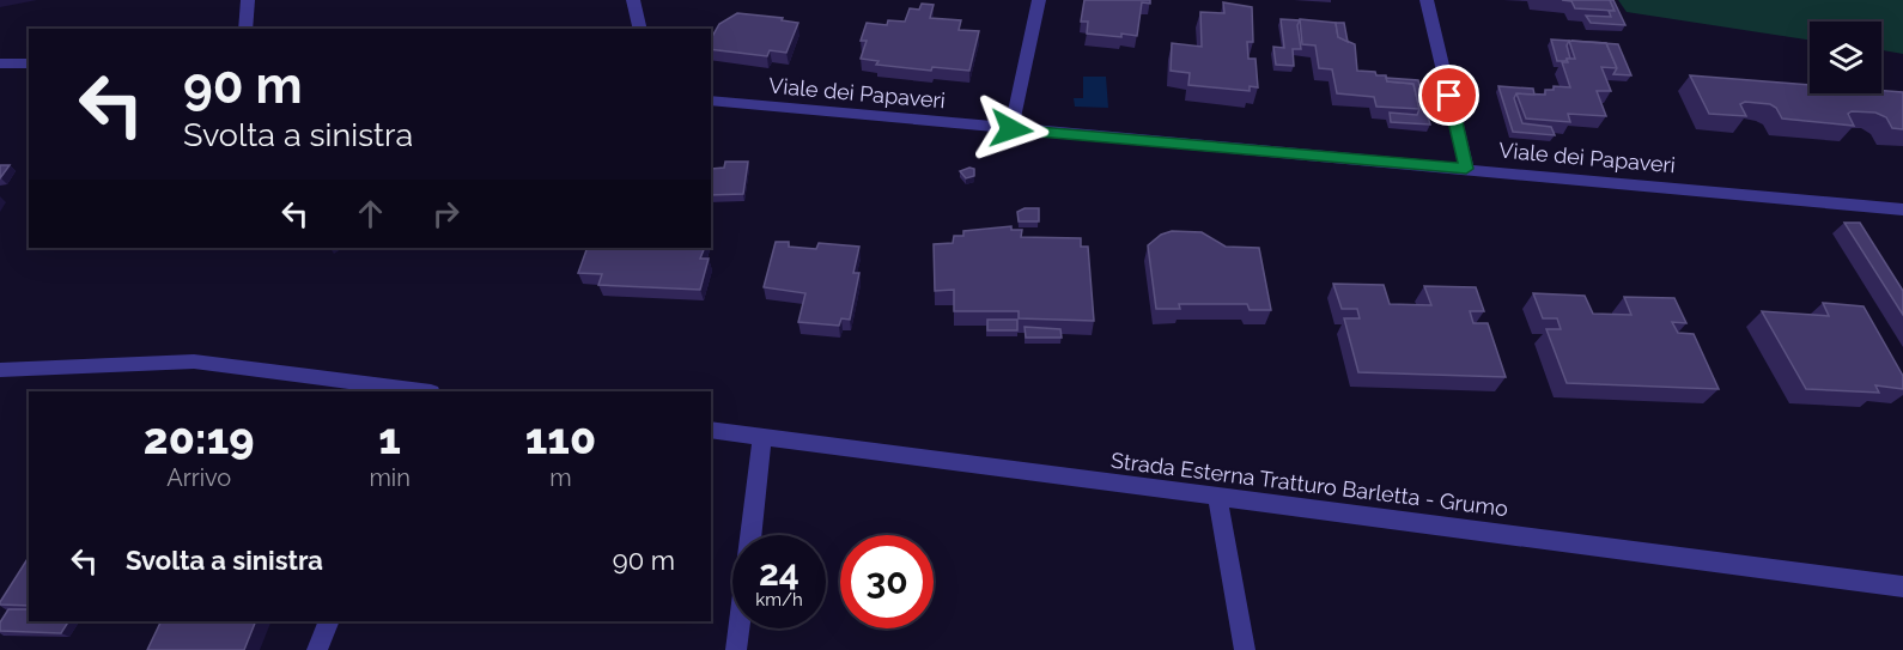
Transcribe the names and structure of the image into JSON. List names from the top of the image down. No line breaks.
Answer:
{"streets":{"street":["Viale dei Papaveri","Strada Esterna Tratturo Barletta - Grumo"]},"page":{"turn":["90 m","Svolta a sinistra"],"eta":["20:19","Arrivo","1","min","110","m"],"list":[{"name":"Svolta a sinistra","value":"90 m"}],"speed":"24 km/h","limit":"30"}}
